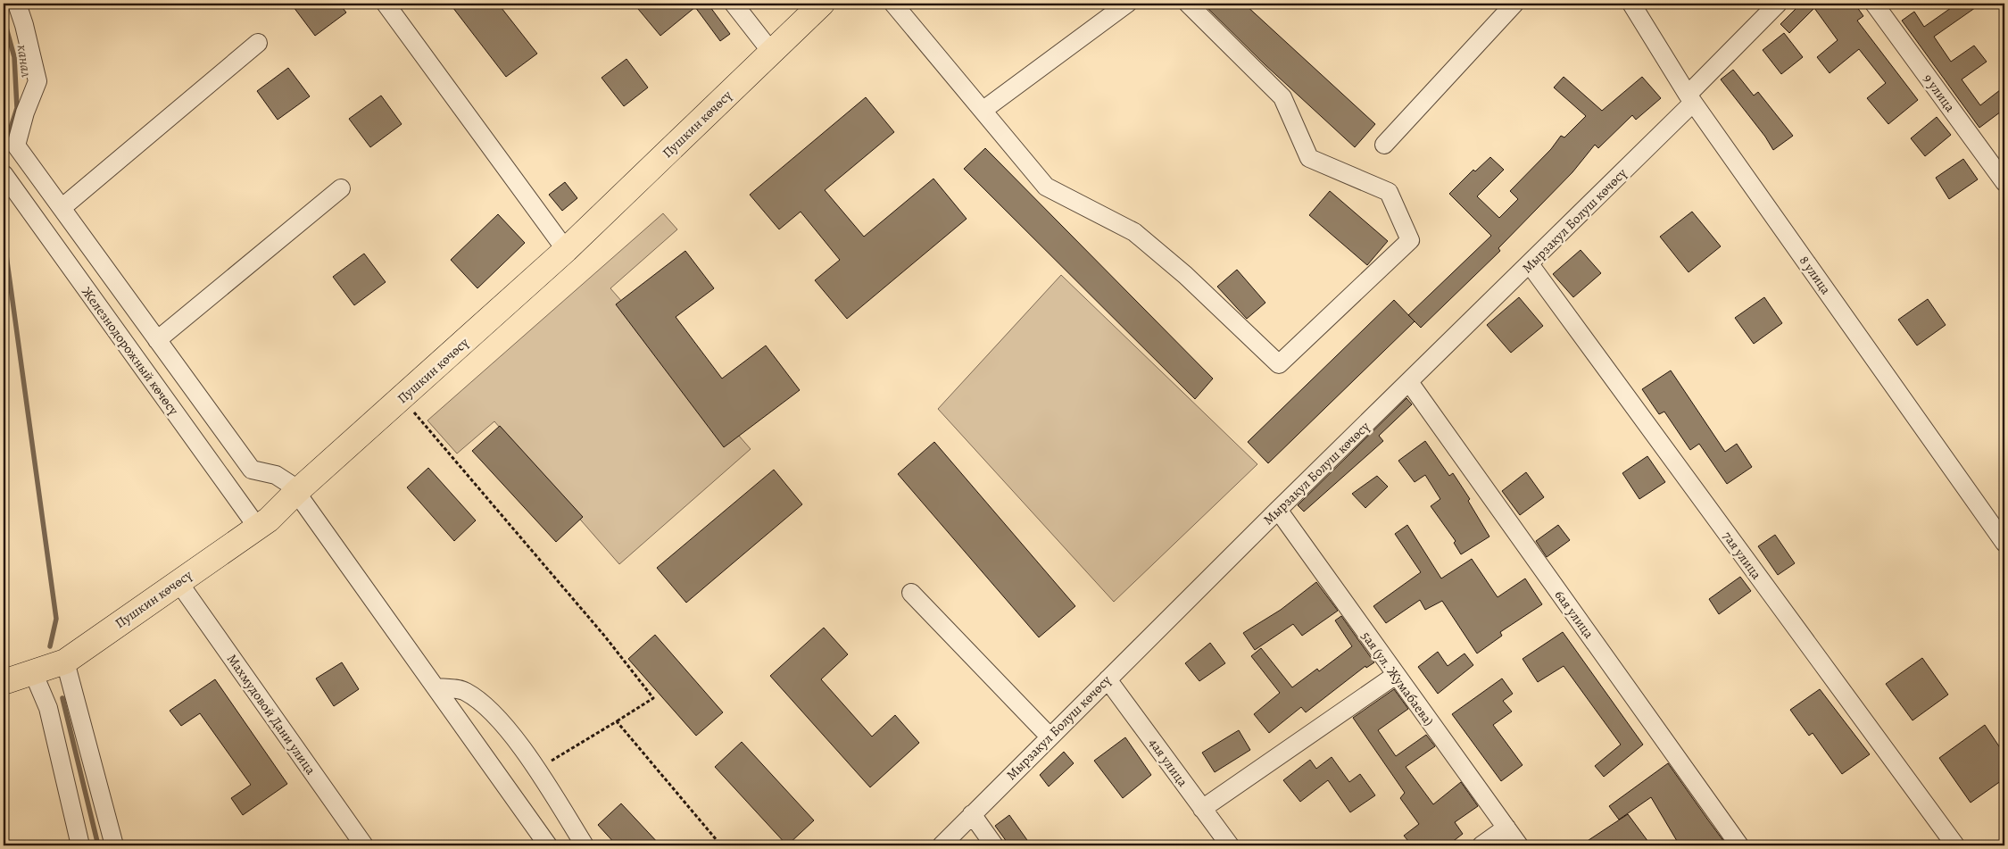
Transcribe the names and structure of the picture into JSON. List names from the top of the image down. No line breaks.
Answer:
{"streets":{"highway":["Пушкин көчөсү"],"street":["9 улица","Мырзакул Болуш көчөсү","8 улица","Железнодорожный көчөсү","7ая улица","6ая улица","5ая (ул. Жумабаева)","Махмудовой Дани улица","4ая улица"]},"crossings":[["Пушкин көчөсү","Железнодорожный көчөсү"],["Пушкин көчөсү","Махмудовой Дани улица"],["Мырзакул Болуш көчөсү","8 улица"],["Мырзакул Болуш көчөсү","7ая улица"],["Мырзакул Болуш көчөсү","6ая улица"],["Мырзакул Болуш көчөсү","5ая (ул. Жумабаева)"],["Мырзакул Болуш көчөсү","4ая улица"]],"water":["канал"]}
